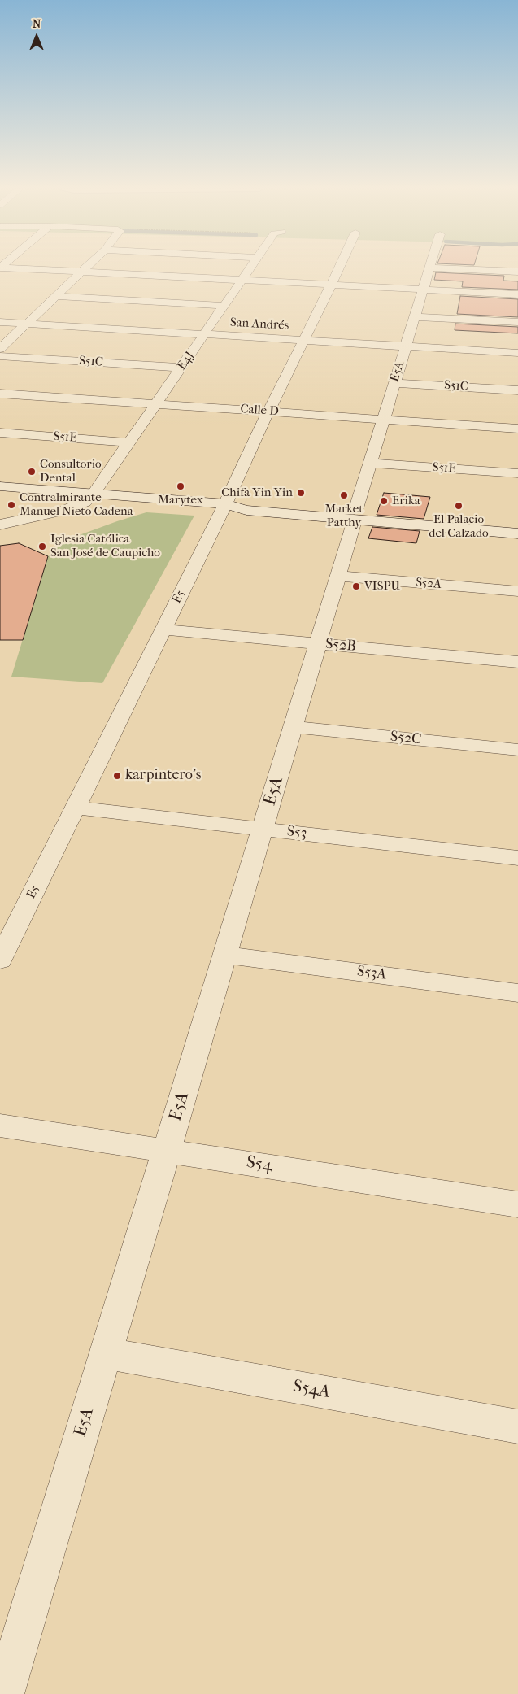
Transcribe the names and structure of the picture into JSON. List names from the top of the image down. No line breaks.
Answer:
{"streets":{"street":["San Andrés","E4J","S51C","E5A","Calle D","S51E","S52A","E5","S52B","S52C","S53","S53A","S54","S54A"]},"crossings":[["San Andrés","E4J"],["San Andrés","E5A"],["San Andrés","E5"],["E4J","S51C"],["E4J","Calle D"],["E4J","S51E"],["S51C","E5A"],["E5A","Calle D"],["E5A","S51E"],["E5A","S52A"],["E5A","S52B"],["E5A","S52C"],["E5A","S53"],["E5A","S53A"],["E5A","S54"],["E5A","S54A"],["Calle D","E5"],["E5","S52B"],["E5","S53"]],"places":["Consultorio Dental","Marytex","Chifa Yin Yin","Market Patthy","Erika","Contralmirante Manuel Nieto Cadena","El Palacio del Calzado","Iglesia Católica San José de Caupicho","VISPU","karpintero's"],"north":"top"}
